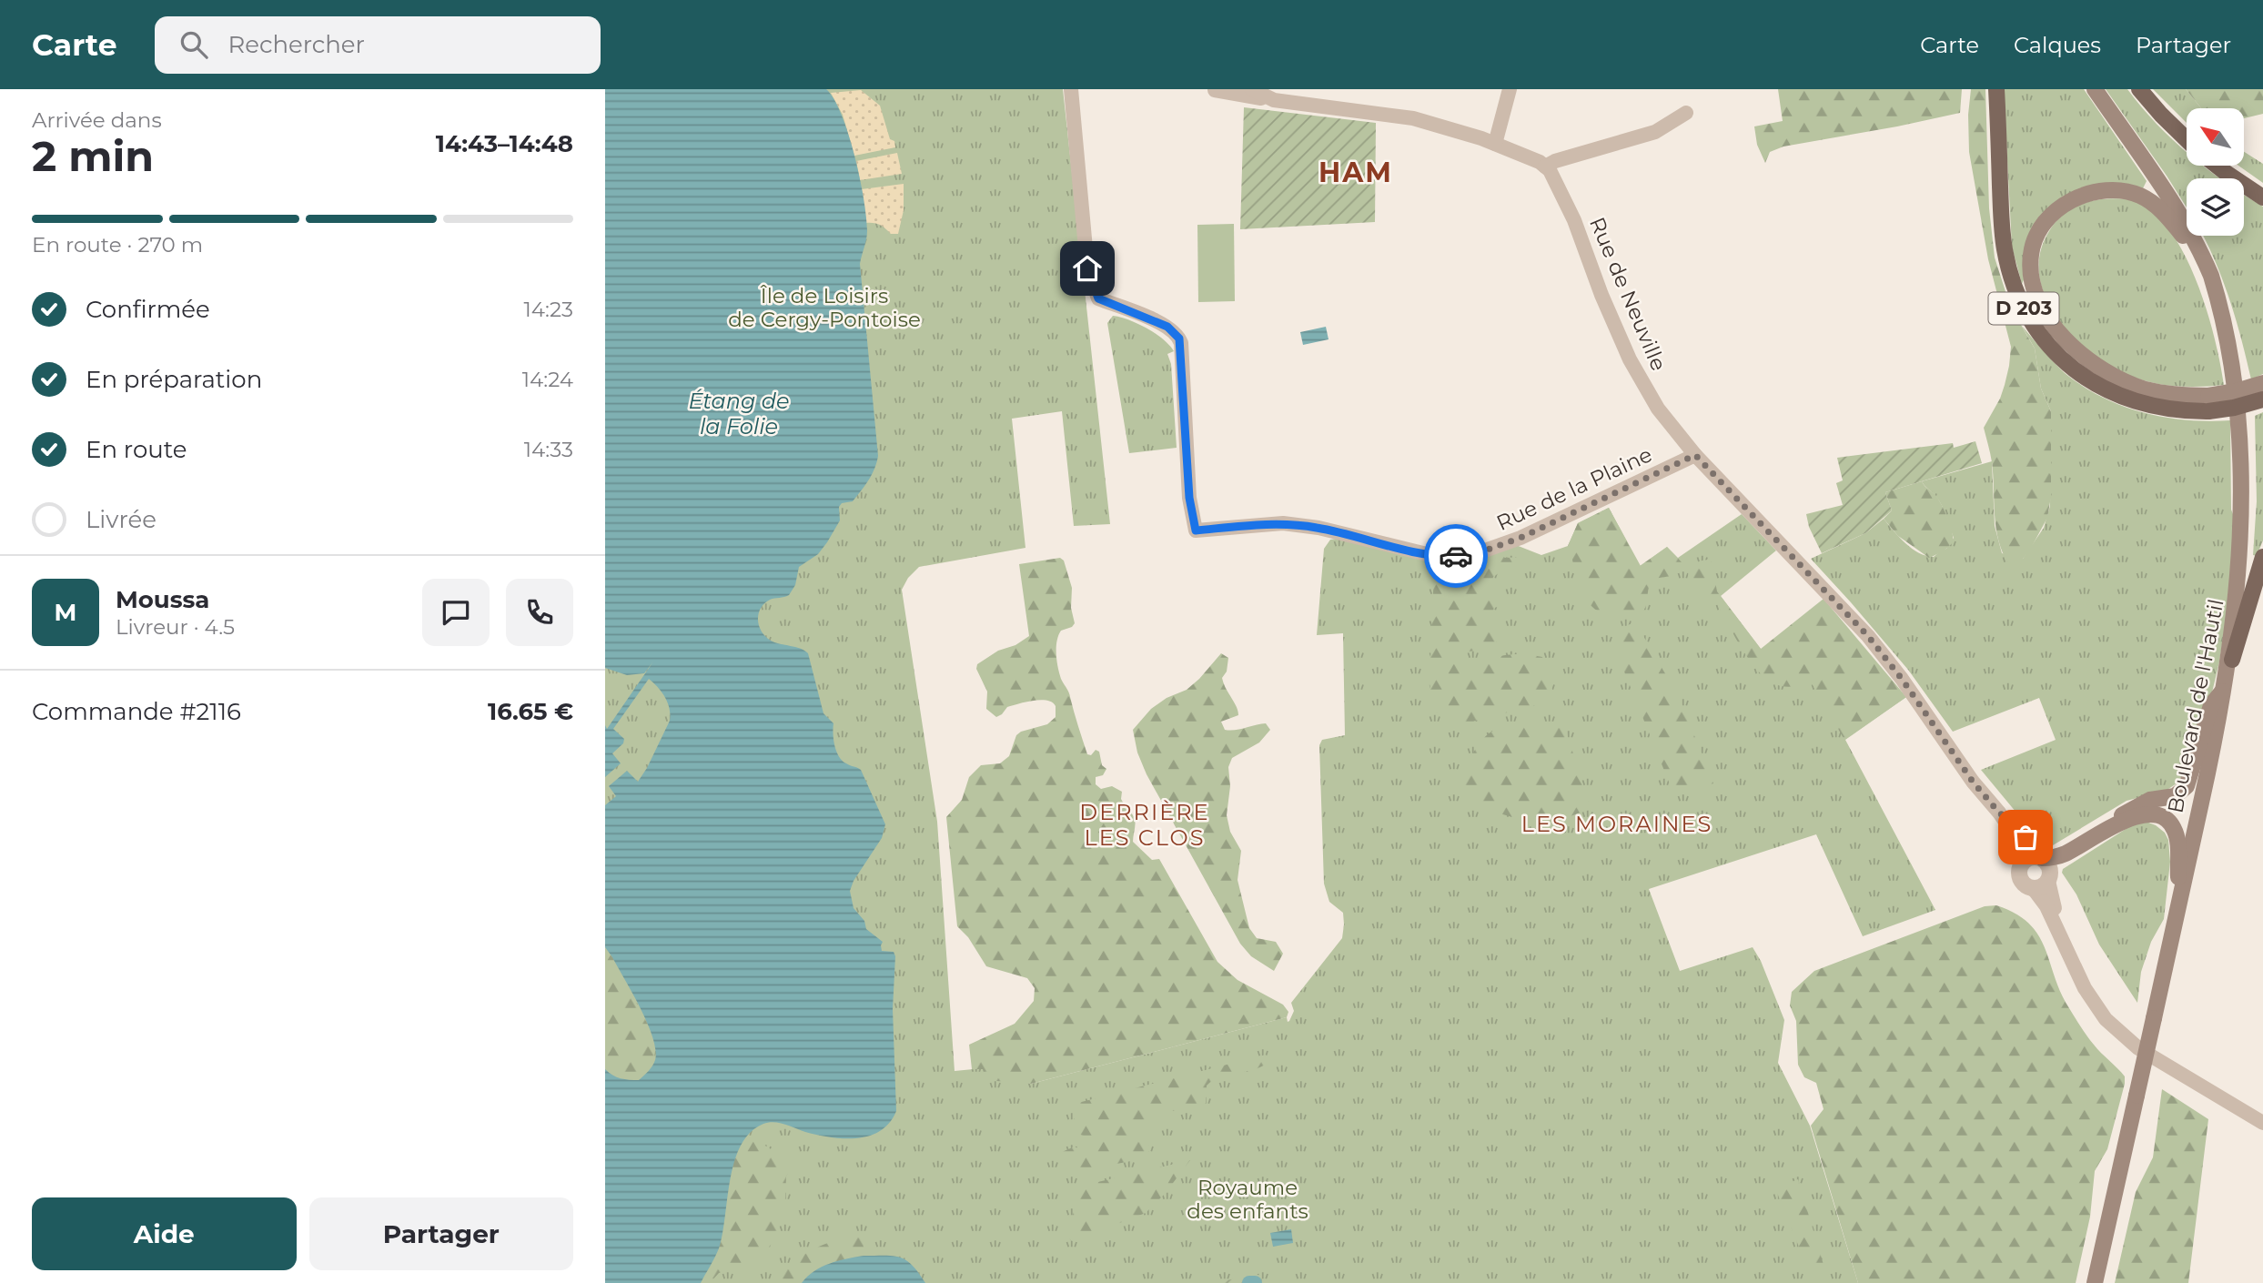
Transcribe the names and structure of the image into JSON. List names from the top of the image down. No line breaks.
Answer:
{"streets":{"main road":["D 203","Boulevard de l'Hautil"],"street":["Rue de Neuville","Rue de la Plaine"]},"crossings":[["Rue de Neuville","Rue de la Plaine"],["D 203","Boulevard de l'Hautil"]],"districts":["HAM","DERRIÈRE LES CLOS","LES MORAINES"],"water":["Étang de la Folie"],"parks":["Île de Loisirs de Cergy-Pontoise","Royaume des enfants"],"north":"top left","page":{"header":"Carte","search":"Rechercher","nav":["Carte","Calques","Partager"],"heading":["2 min","Arrivée dans","14:43–14:48"],"panel":["Moussa","Livreur · 4.5","Commande #2116","16.65 €"],"bar":"En route · 270 m","list":[["Confirmée","14:23"],["En préparation","14:24"],["En route","14:33"],"Livrée"],"round":"M","buttons":["Aide","Partager"]}}
